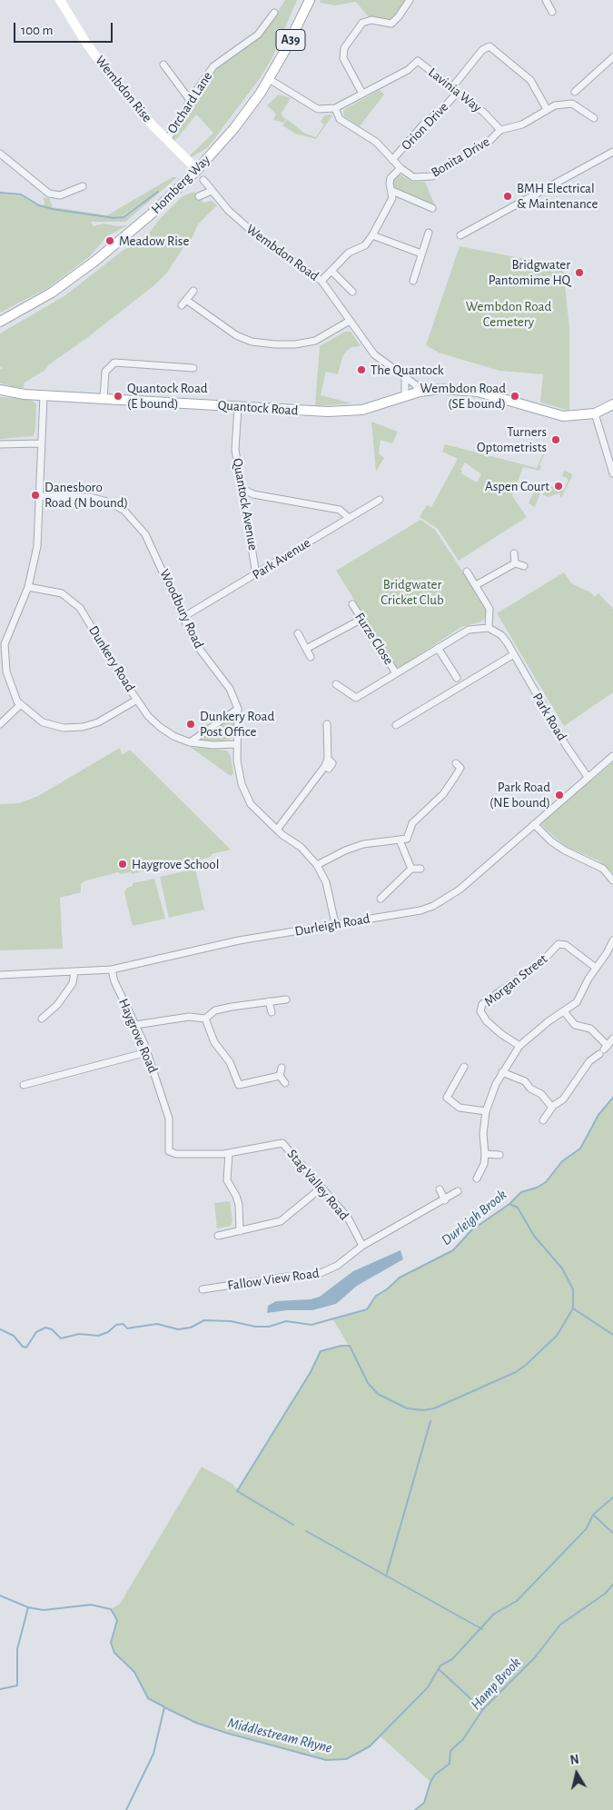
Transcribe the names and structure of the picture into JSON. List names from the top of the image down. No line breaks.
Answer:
{"streets":{"main road":["A39","Wembdon Rise","Homberg Way","Quantock Road"],"street":["Lavinia Way","Orchard Lane","Orion Drive","Bonita Drive","Wembdon Road","Quantock Avenue","Park Avenue","Woodbury Road","Furze Close","Dunkery Road","Park Road","Durleigh Road","Morgan Street","Haygrove Road","Stag Valley Road","Fallow View Road"]},"crossings":[["Wembdon Rise","Orchard Lane"],["Wembdon Rise","Homberg Way"],["Lavinia Way","Orion Drive"],["Lavinia Way","Bonita Drive"],["Orion Drive","Bonita Drive"],["Quantock Road","Quantock Avenue"],["Quantock Avenue","Park Avenue"],["Park Avenue","Woodbury Road"],["Woodbury Road","Dunkery Road"],["Woodbury Road","Durleigh Road"],["Furze Close","Park Road"],["Park Road","Durleigh Road"],["Durleigh Road","Haygrove Road"],["Haygrove Road","Stag Valley Road"],["Stag Valley Road","Fallow View Road"]],"water":["Durleigh Brook","Hamp Brook","Middlestream Rhyne"],"parks":["Wembdon Road Cemetery","Bridgwater Cricket Club"],"places":["BMH Electrical & Maintenance","Meadow Rise","Bridgwater Pantomime HQ","The Quantock","Quantock Road (E bound)","Wembdon Road (SE bound)","Turners Optometrists","Aspen Court","Danesboro Road (N bound)","Dunkery Road Post Office","Park Road (NE bound)","Haygrove School"],"scale_bar":"100 m","north":"top"}
